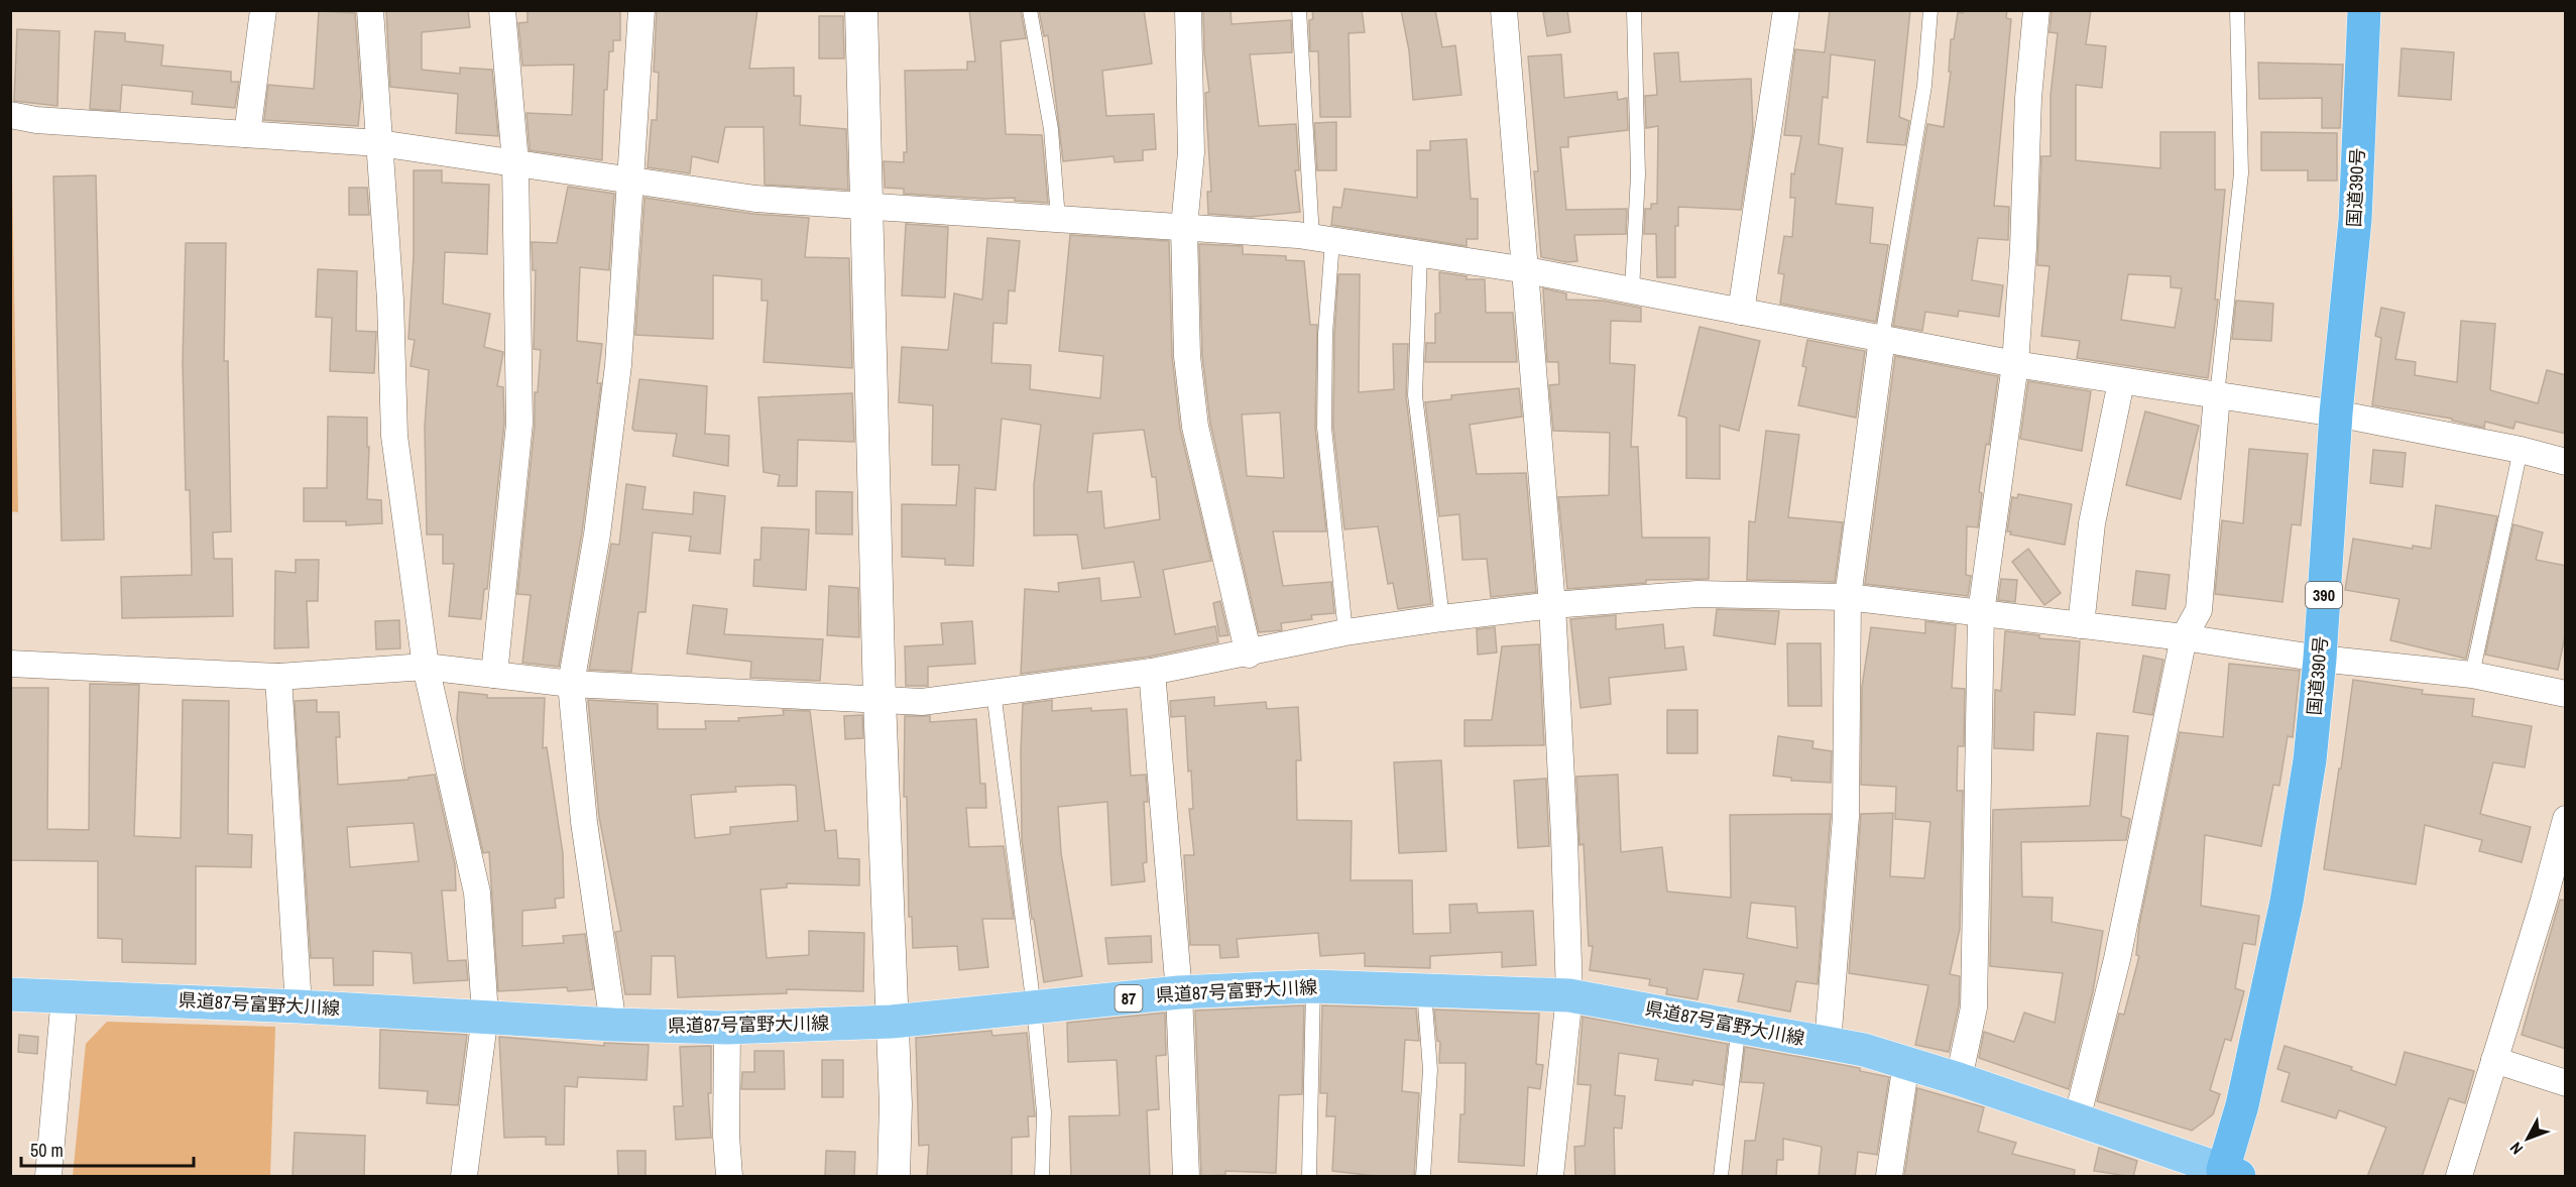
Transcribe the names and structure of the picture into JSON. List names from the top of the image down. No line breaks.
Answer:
{"streets":{"highway":["国道390号","390"],"main road":["県道87号富野大川線","87"]},"crossings":[["国道390号","県道87号富野大川線"]],"scale_bar":"50 m","north":"bottom left"}
